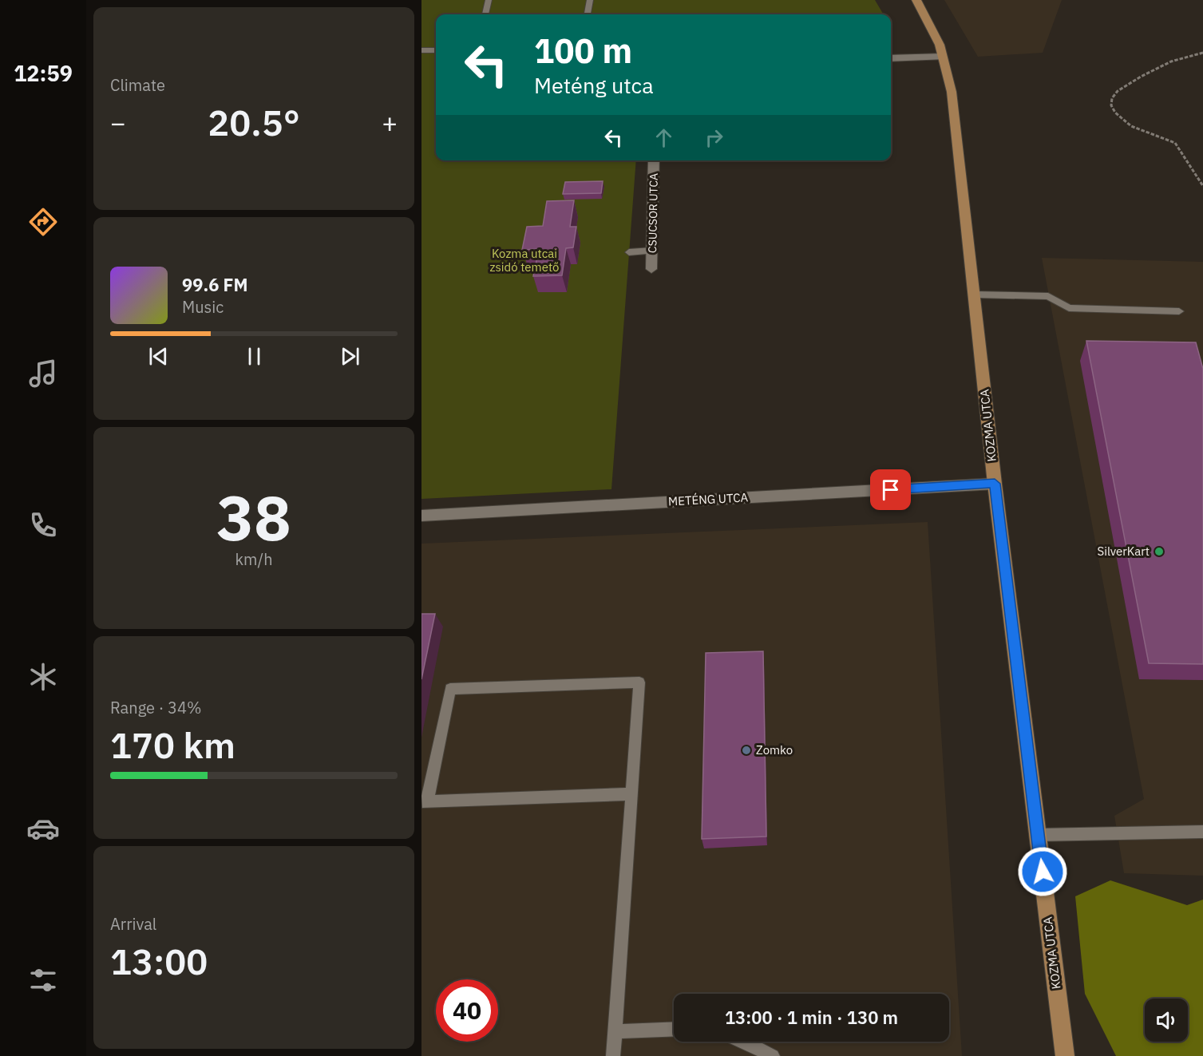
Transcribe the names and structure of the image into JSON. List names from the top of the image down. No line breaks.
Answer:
{"streets":{"street":["CSUCSOR UTCA","KOZMA UTCA","METÉNG UTCA"]},"crossings":[["KOZMA UTCA","METÉNG UTCA"]],"parks":["Kozma utcai zsidó temető"],"places":["SilverKart","Zomko"],"page":{"tabs":"12:59","tile":["Climate",["38","km/h"],["Range · 34%","170 km"],["Arrival","13:00"]],"turn":["100 m","Meténg utca"],"heat":["−","20.5°","+"],"song":["99.6 FM","Music"],"limit":"40","trip":"13:00 · 1 min · 130 m"}}
